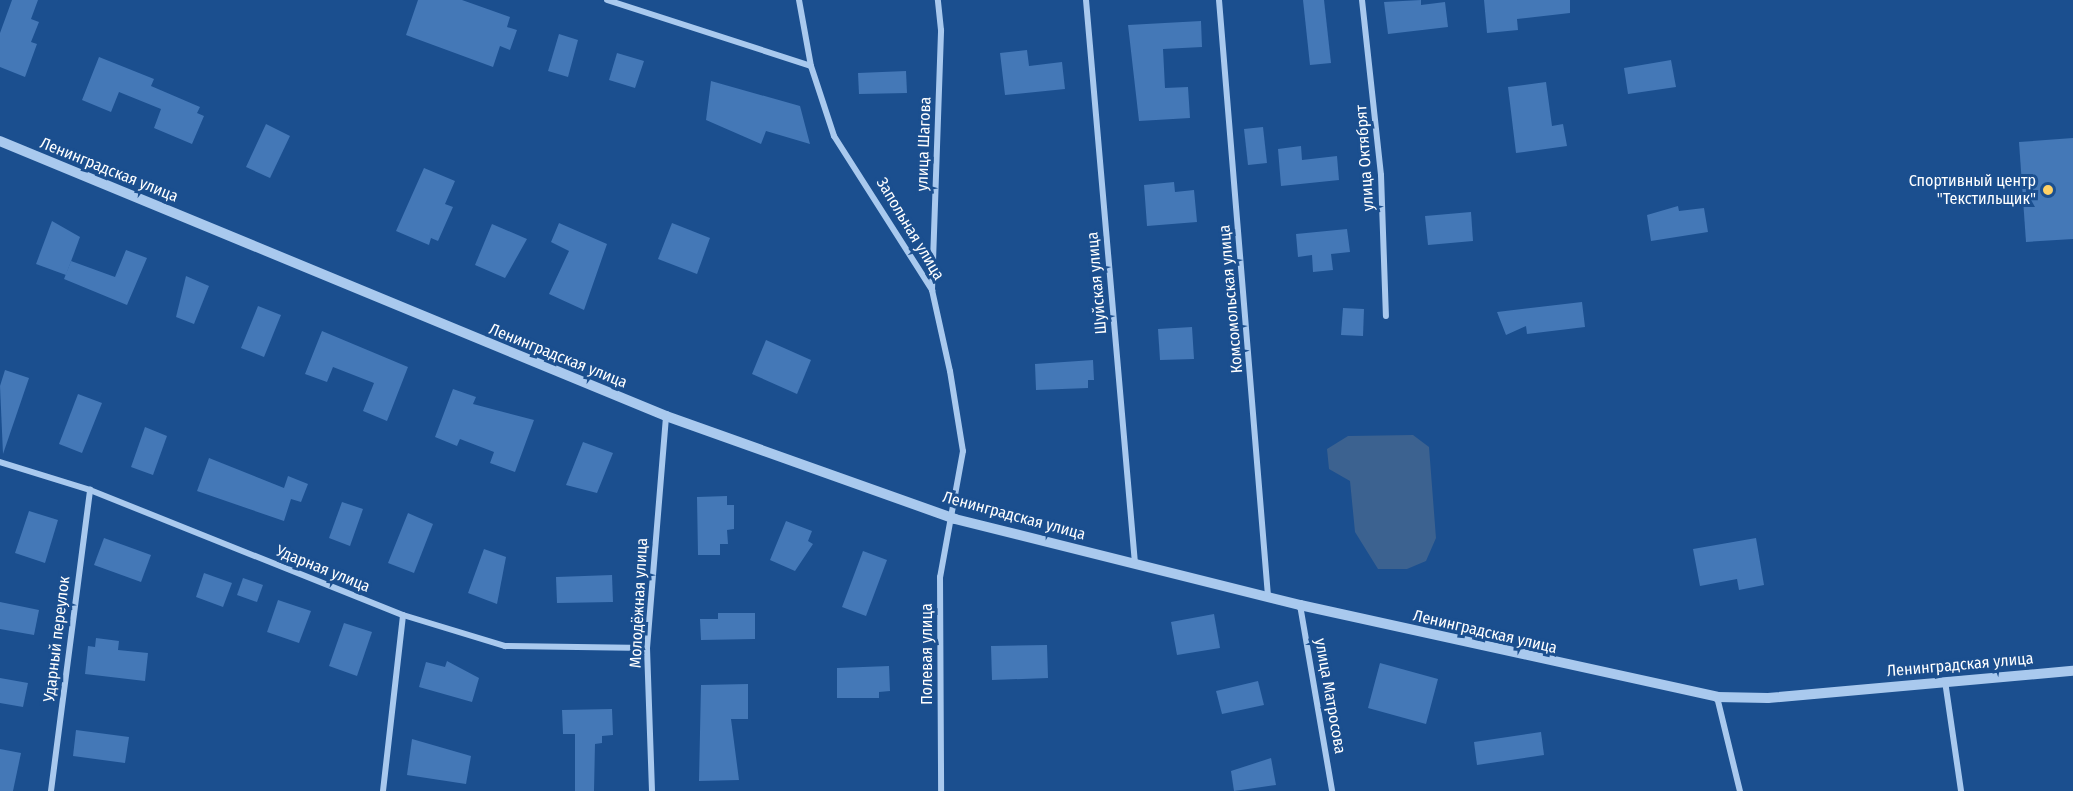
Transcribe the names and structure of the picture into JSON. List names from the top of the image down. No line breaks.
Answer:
{"streets":{"street":["улица Шагова","улица Октябрят","Ленинградская улица","Запольная улица","Шуйская улица","Комсомольская улица","Ударная улица","Молодёжная улица","Ударный переулок","Полевая улица","улица Матросова"]},"crossings":[["улица Шагова","Запольная улица"],["Ленинградская улица","Запольная улица"],["Ленинградская улица","Шуйская улица"],["Ленинградская улица","Комсомольская улица"],["Ленинградская улица","Молодёжная улица"],["Ленинградская улица","Полевая улица"],["Ленинградская улица","улица Матросова"],["Запольная улица","Полевая улица"],["Ударная улица","Молодёжная улица"],["Ударная улица","Ударный переулок"]],"places":["Спортивный центр \"Текстильщик\""]}
